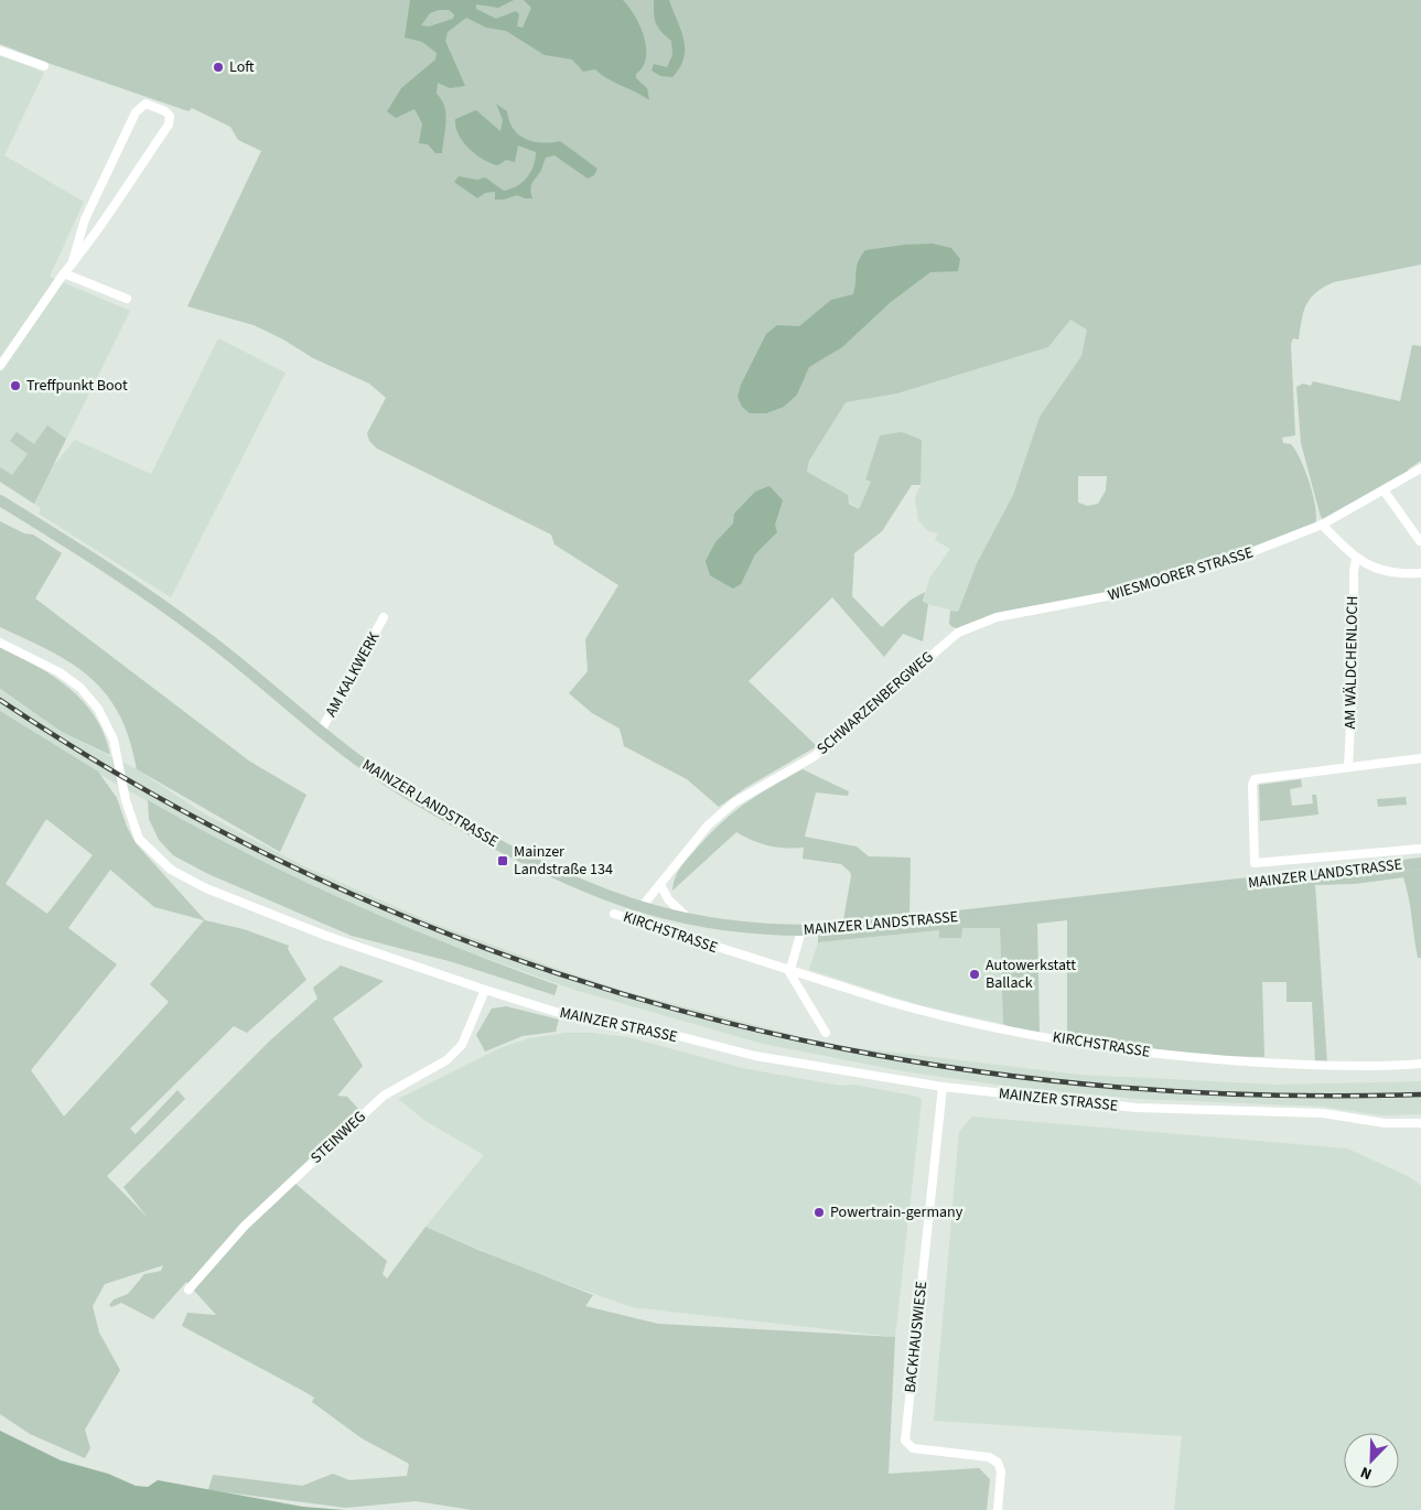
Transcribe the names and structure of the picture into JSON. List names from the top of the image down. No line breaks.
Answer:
{"streets":{"main road":["MAINZER LANDSTRASSE"],"street":["WIESMOORER STRASSE","AM WÄLDCHENLOCH","AM KALKWERK","SCHWARZENBERGWEG","KIRCHSTRASSE","MAINZER STRASSE","STEINWEG","BACKHAUSWIESE"]},"crossings":[["WIESMOORER STRASSE","SCHWARZENBERGWEG"],["AM KALKWERK","MAINZER LANDSTRASSE"],["SCHWARZENBERGWEG","MAINZER LANDSTRASSE"],["MAINZER STRASSE","STEINWEG"],["MAINZER STRASSE","BACKHAUSWIESE"]],"places":{"other":["Loft","Treffpunkt Boot","Autowerkstatt Ballack","Powertrain-germany"],"transit":["Mainzer Landstraße 134"]},"north":"bottom left"}
